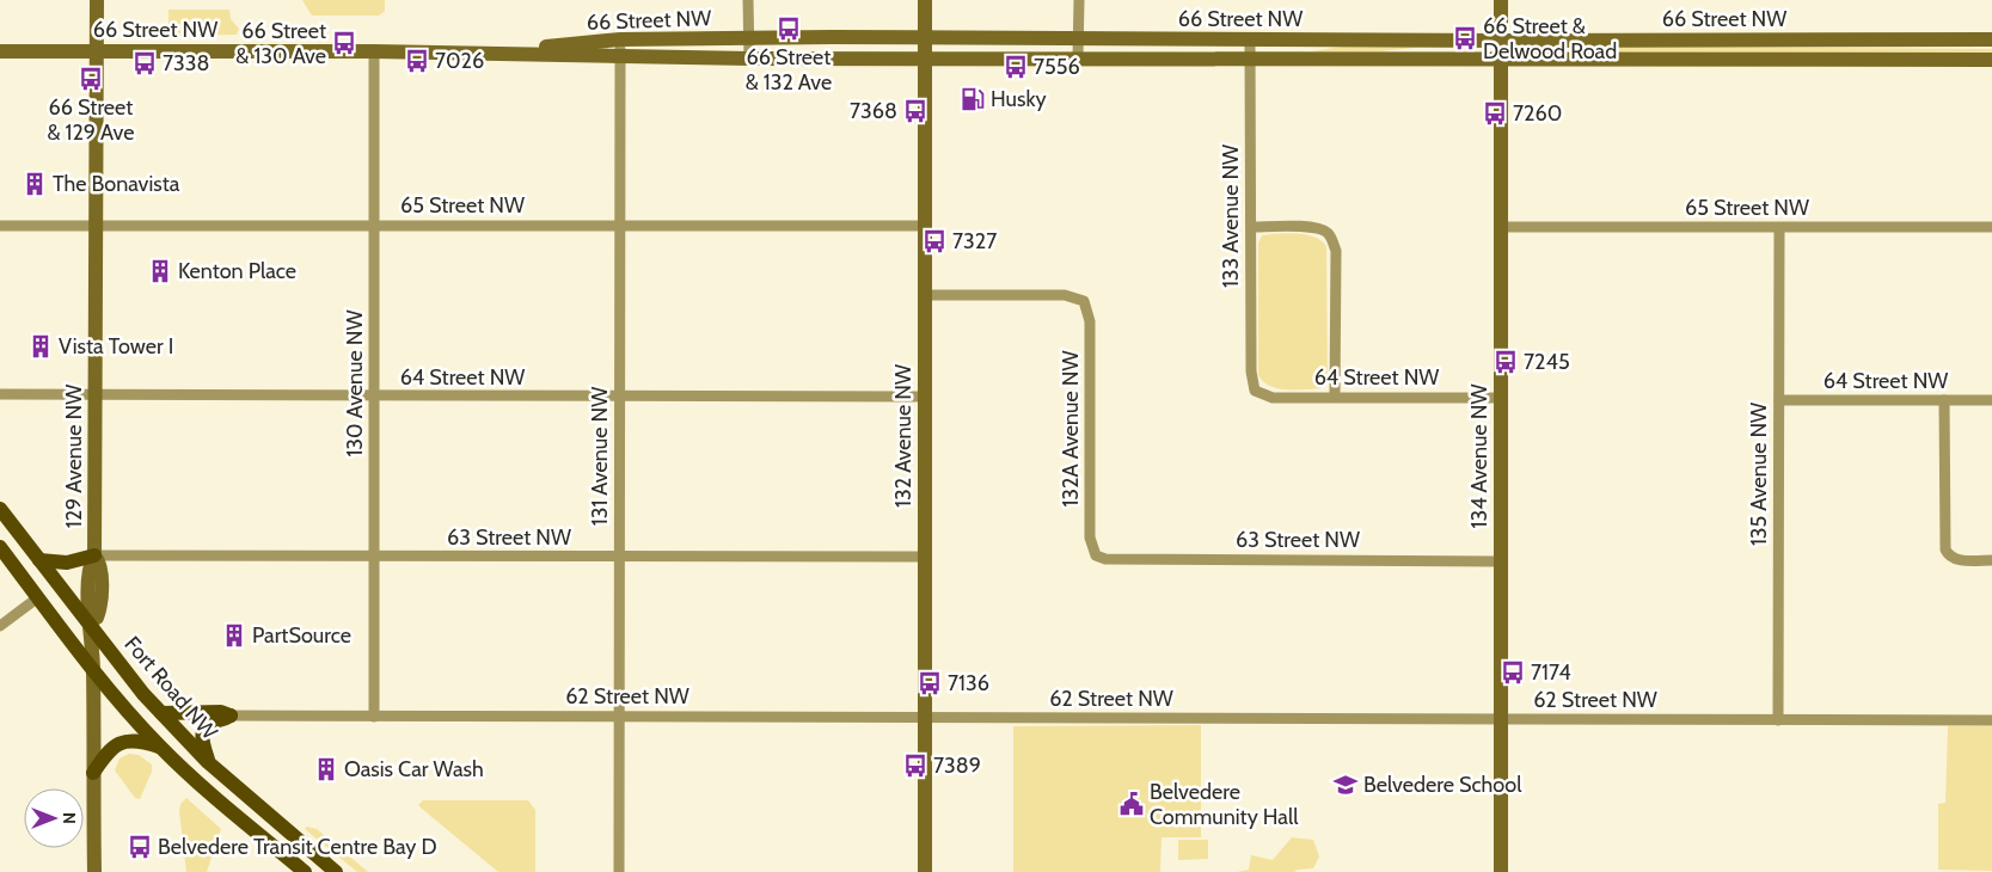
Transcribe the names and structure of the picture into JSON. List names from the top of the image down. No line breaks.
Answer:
{"streets":{"main road":["66 Street NW","132 Avenue NW","129 Avenue NW","134 Avenue NW","Fort Road NW"],"street":["65 Street NW","133 Avenue NW","64 Street NW","130 Avenue NW","132A Avenue NW","131 Avenue NW","135 Avenue NW","63 Street NW","62 Street NW"]},"crossings":[["66 Street NW","133 Avenue NW"],["66 Street NW","130 Avenue NW"],["66 Street NW","132 Avenue NW"],["66 Street NW","129 Avenue NW"],["66 Street NW","131 Avenue NW"],["66 Street NW","134 Avenue NW"],["65 Street NW","130 Avenue NW"],["65 Street NW","132 Avenue NW"],["65 Street NW","129 Avenue NW"],["65 Street NW","131 Avenue NW"],["65 Street NW","134 Avenue NW"],["65 Street NW","135 Avenue NW"],["133 Avenue NW","64 Street NW"],["64 Street NW","130 Avenue NW"],["64 Street NW","132 Avenue NW"],["64 Street NW","129 Avenue NW"],["64 Street NW","131 Avenue NW"],["64 Street NW","134 Avenue NW"],["64 Street NW","135 Avenue NW"],["130 Avenue NW","63 Street NW"],["130 Avenue NW","62 Street NW"],["132A Avenue NW","132 Avenue NW"],["132A Avenue NW","63 Street NW"],["132 Avenue NW","63 Street NW"],["132 Avenue NW","62 Street NW"],["129 Avenue NW","63 Street NW"],["129 Avenue NW","Fort Road NW"],["131 Avenue NW","63 Street NW"],["131 Avenue NW","62 Street NW"],["134 Avenue NW","63 Street NW"],["134 Avenue NW","62 Street NW"],["135 Avenue NW","62 Street NW"]],"places":{"bus stop":["66 Street & 132 Ave","66 Street & Delwood Road","66 Street & 130 Ave","7026","7338","7556","66 Street & 129 Ave","7368","7260","7327","7245","7174","7136","7389","Belvedere Transit Centre Bay D"],"fuel station":["Husky"],"building":["The Bonavista","Kenton Place","Vista Tower I","PartSource","Oasis Car Wash"],"school or university":["Belvedere School"],"public building":["Belvedere Community Hall"]},"north":"right"}
